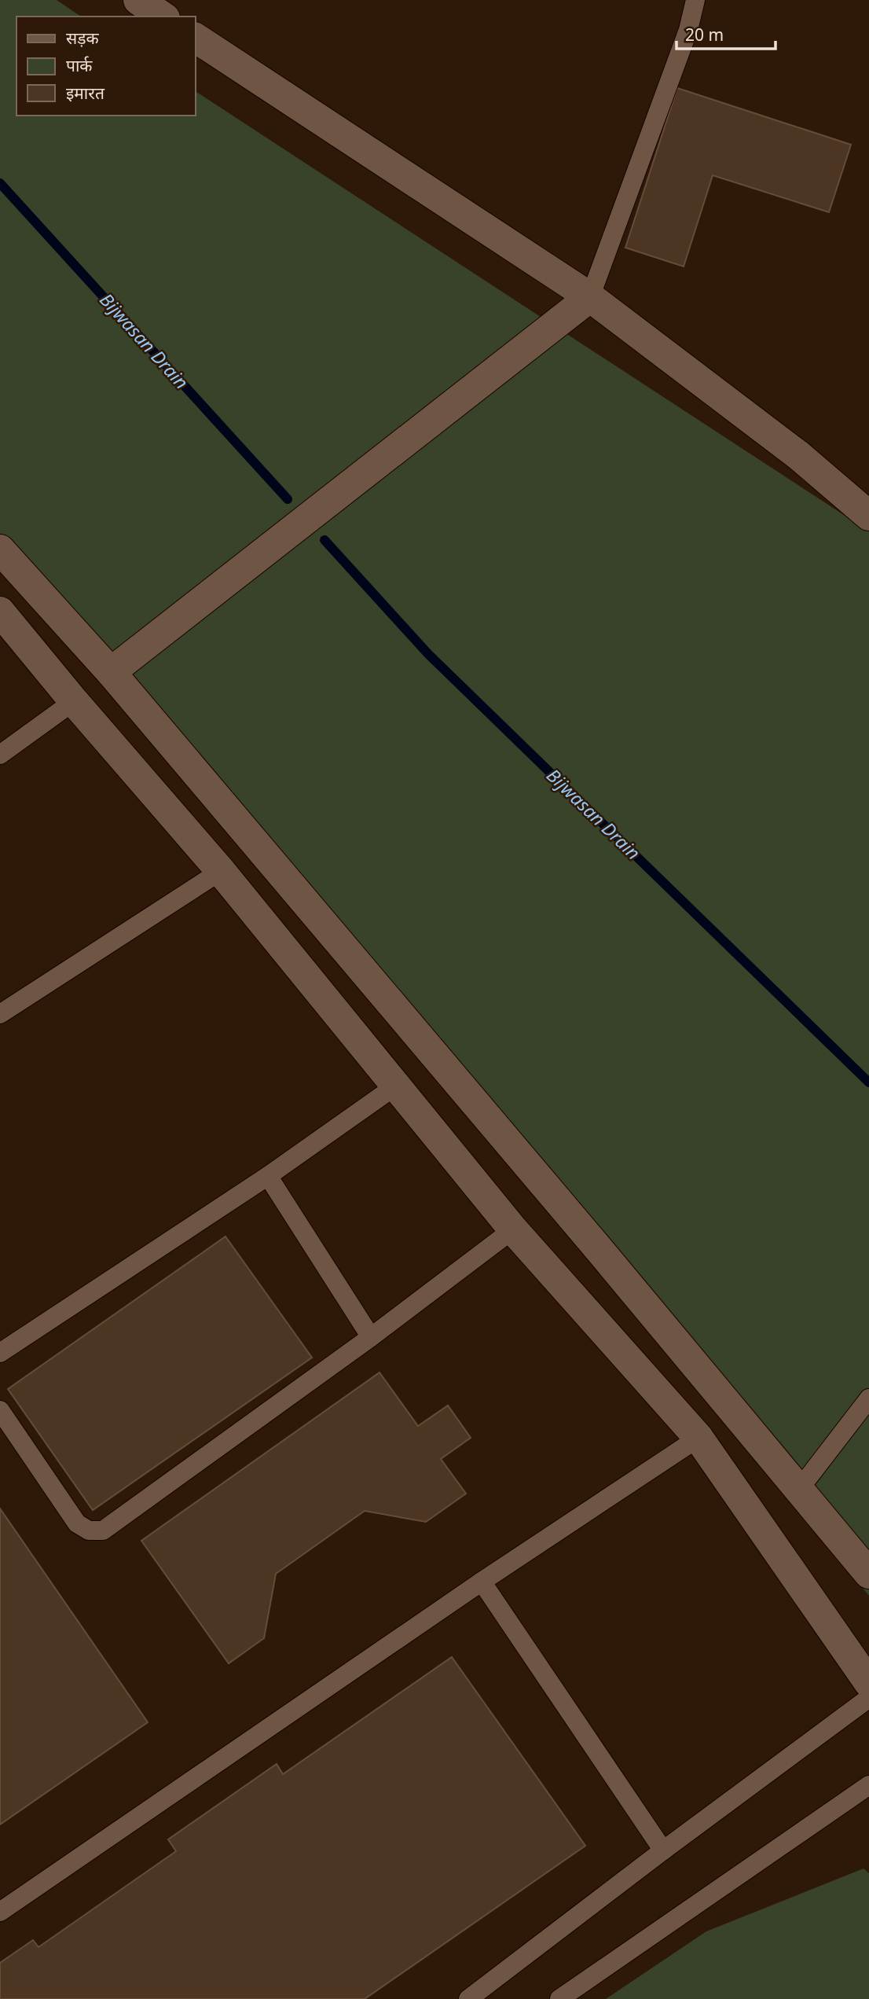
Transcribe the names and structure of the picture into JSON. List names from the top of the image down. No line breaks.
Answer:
{"water":["Bijwasan Drain"],"legend":["सड़क","पार्क","इमारत"],"scale_bar":"20 m"}
